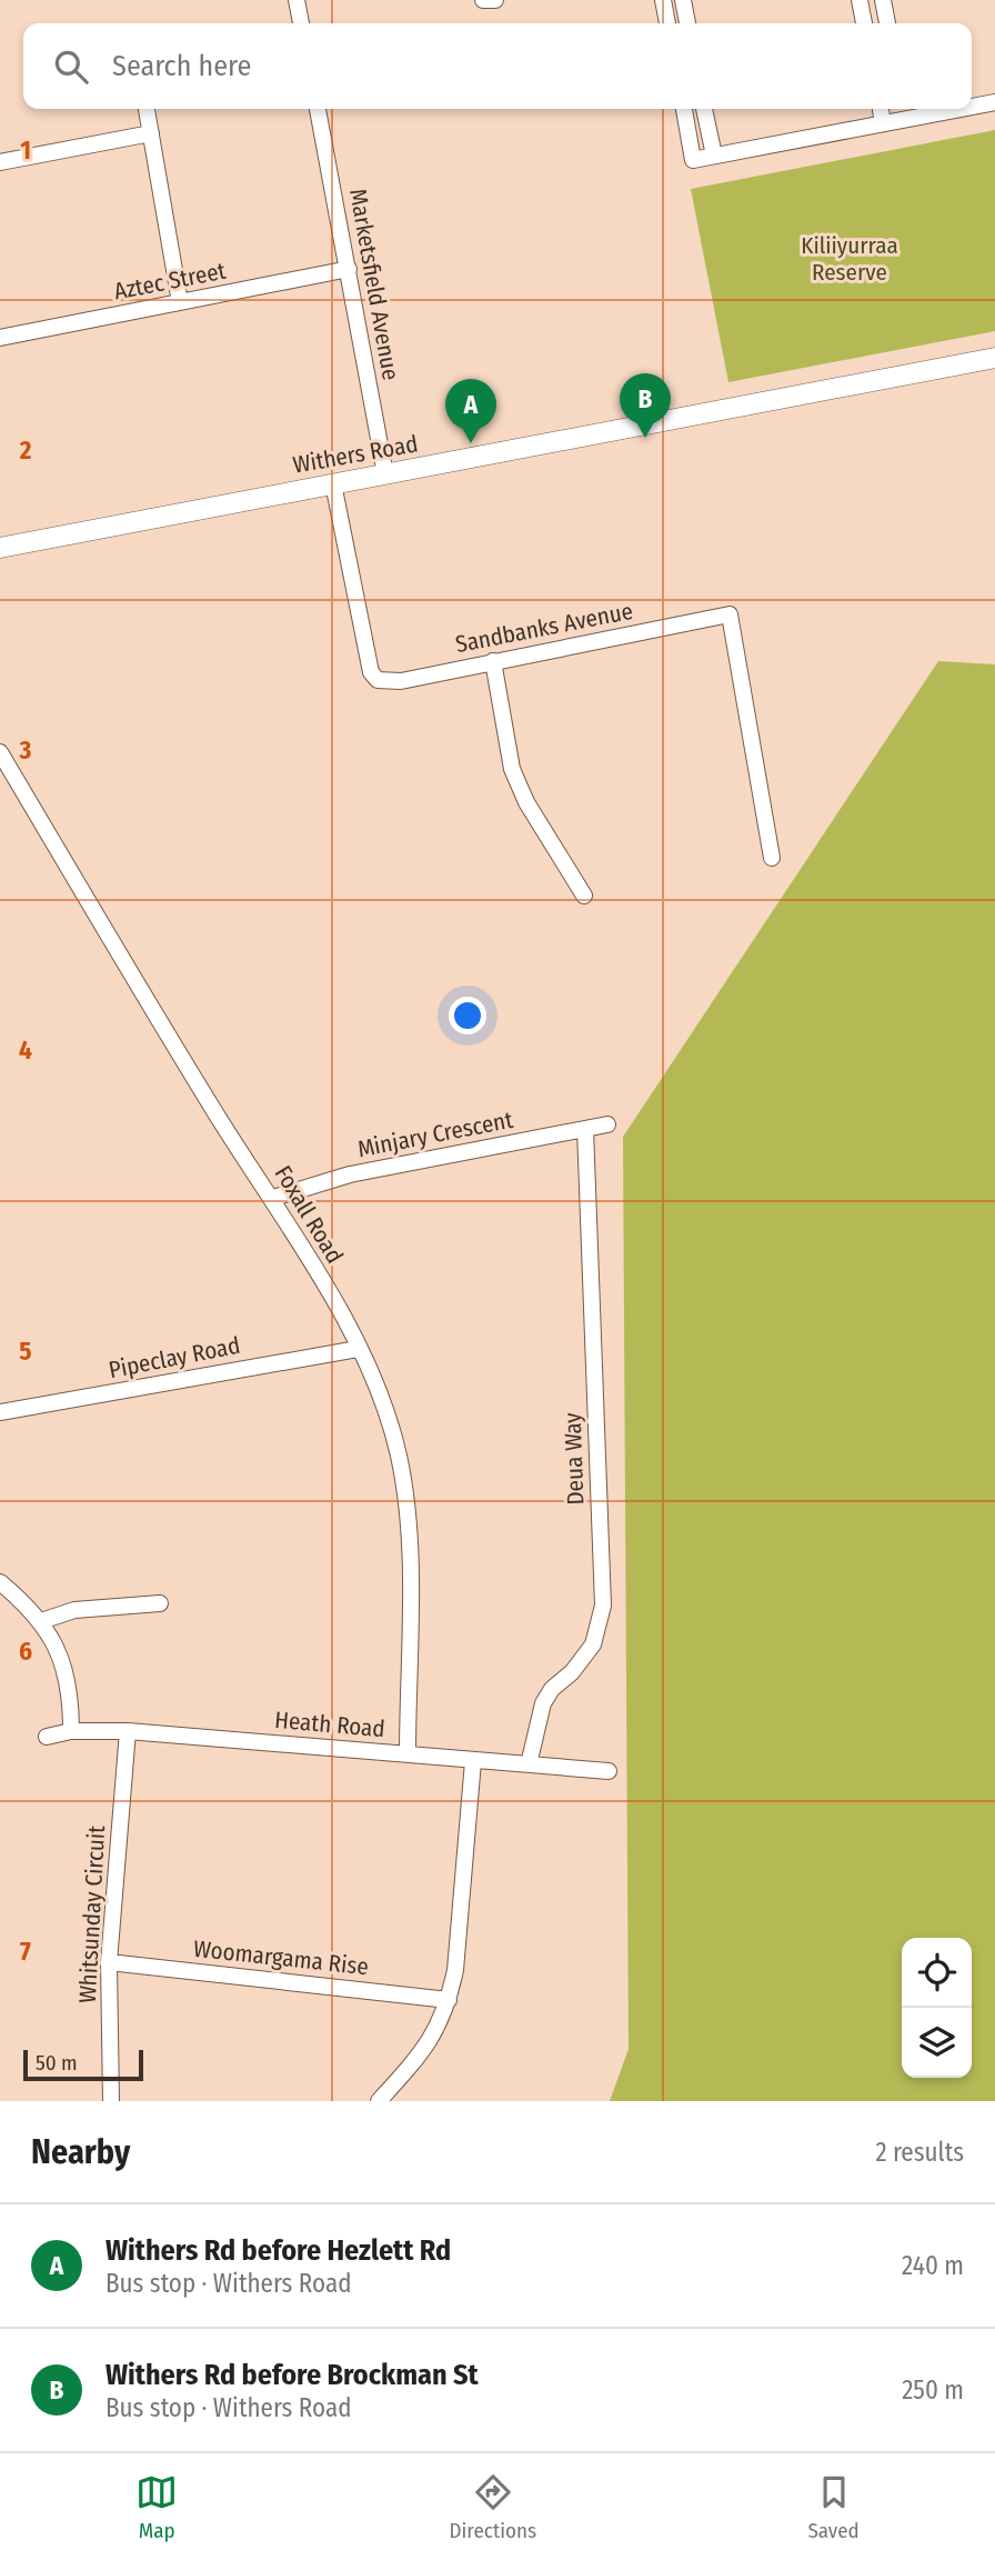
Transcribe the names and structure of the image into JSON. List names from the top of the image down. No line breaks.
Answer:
{"streets":{"street":["Aztec Street","Marketsfield Avenue","Withers Road","Sandbanks Avenue","Minjary Crescent","Foxall Road","Pipeclay Road","Deua Way","Heath Road","Whitsunday Circuit","Woomargama Rise"]},"crossings":[["Aztec Street","Marketsfield Avenue"],["Marketsfield Avenue","Withers Road"],["Withers Road","Sandbanks Avenue"],["Minjary Crescent","Foxall Road"],["Minjary Crescent","Deua Way"],["Foxall Road","Pipeclay Road"],["Foxall Road","Heath Road"],["Deua Way","Heath Road"],["Heath Road","Whitsunday Circuit"],["Whitsunday Circuit","Woomargama Rise"]],"parks":["Kiliiyurraa Reserve"],"scale_bar":"50 m","page":{"search":"Search here","pins":["B","A"],"scale":"50 m","heading":["Nearby","2 results"],"list":[{"mark":"A","name":"Withers Rd before Hezlett Rd","note":"Bus stop · Withers Road","value":"240 m"},{"mark":"B","name":"Withers Rd before Brockman St","note":"Bus stop · Withers Road","value":"250 m"}],"nav":["Map","Directions","Saved"]},"grid":{"rows":["1","2","3","4","5","6","7"]}}
